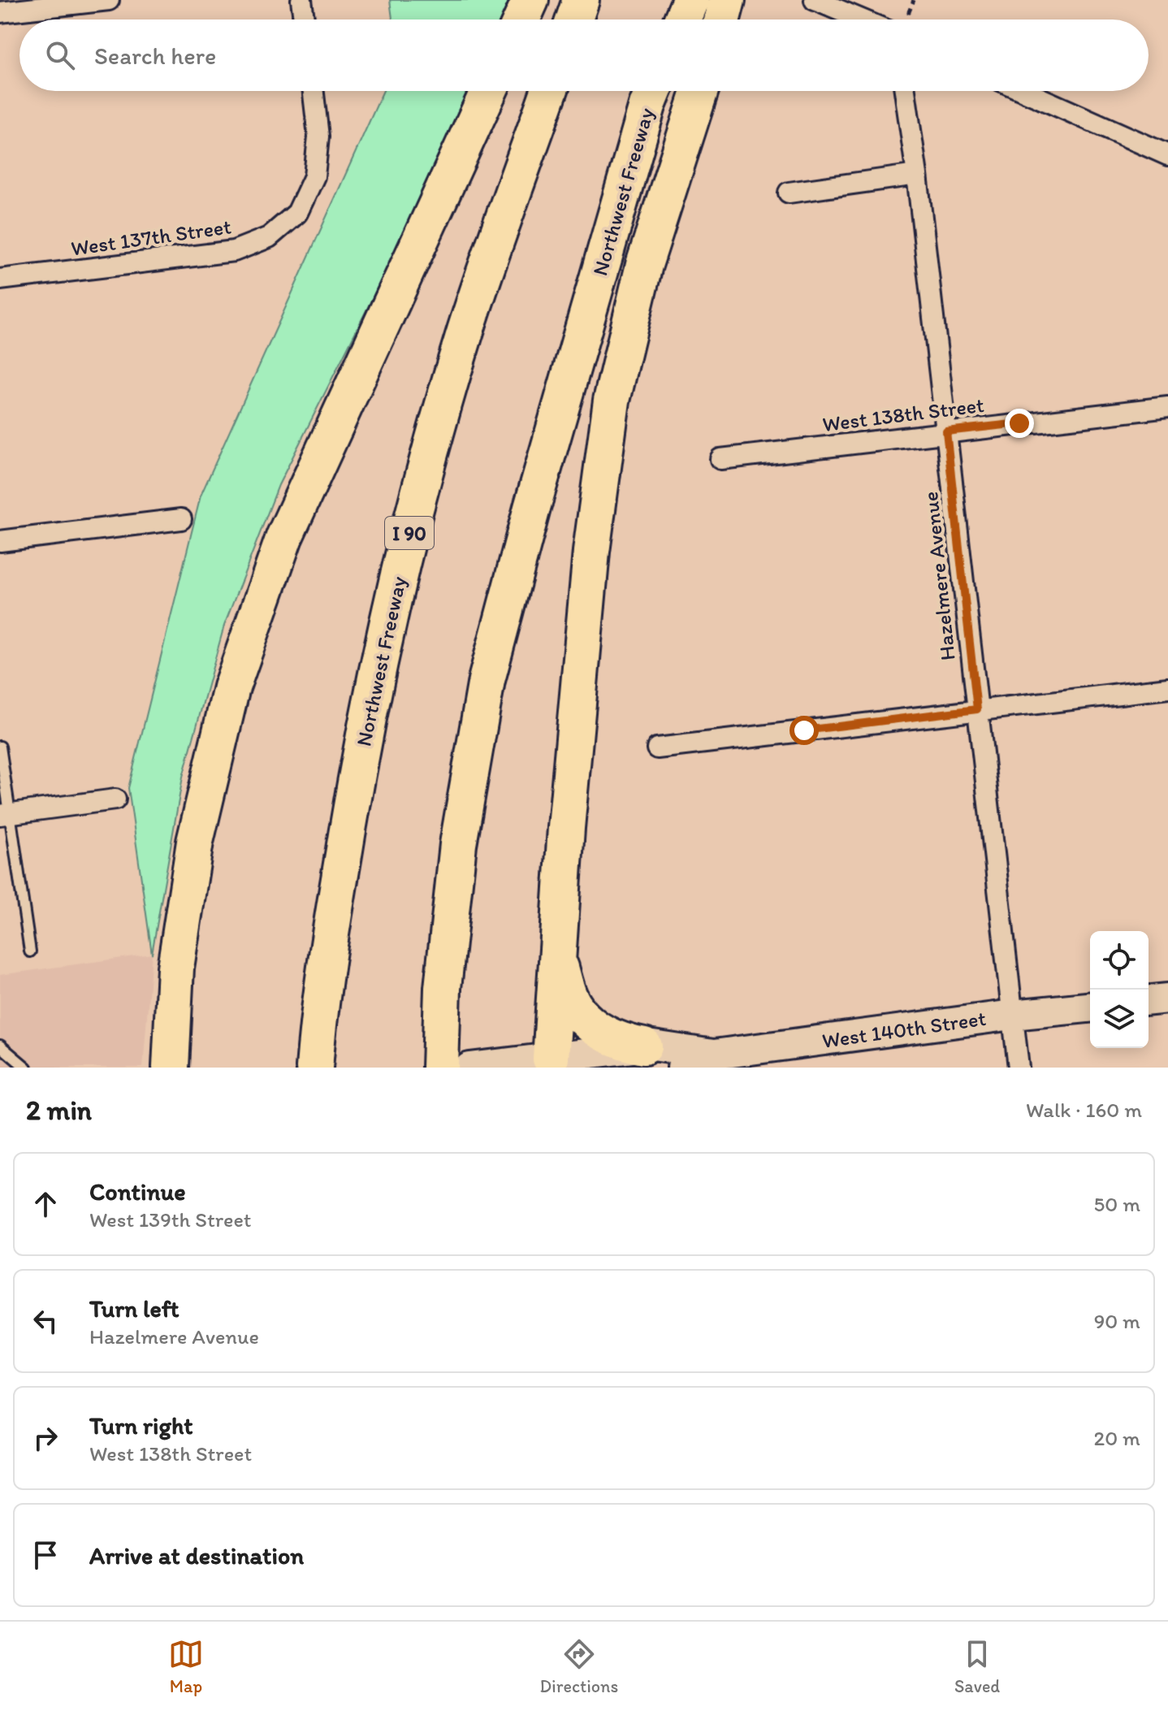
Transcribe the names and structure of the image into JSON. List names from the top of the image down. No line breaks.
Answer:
{"streets":{"highway":["Northwest Freeway","I 90"],"main road":["West 140th Street"],"street":["West 137th Street","West 138th Street","Hazelmere Avenue"]},"crossings":[["West 138th Street","Hazelmere Avenue"],["Hazelmere Avenue","West 140th Street"]],"page":{"search":"Search here","heading":["2 min","Walk · 160 m"],"list":[["Continue","West 139th Street","50 m"],["Turn left","Hazelmere Avenue","90 m"],["Turn right","West 138th Street","20 m"],"Arrive at destination"],"nav":["Map","Directions","Saved"]}}
